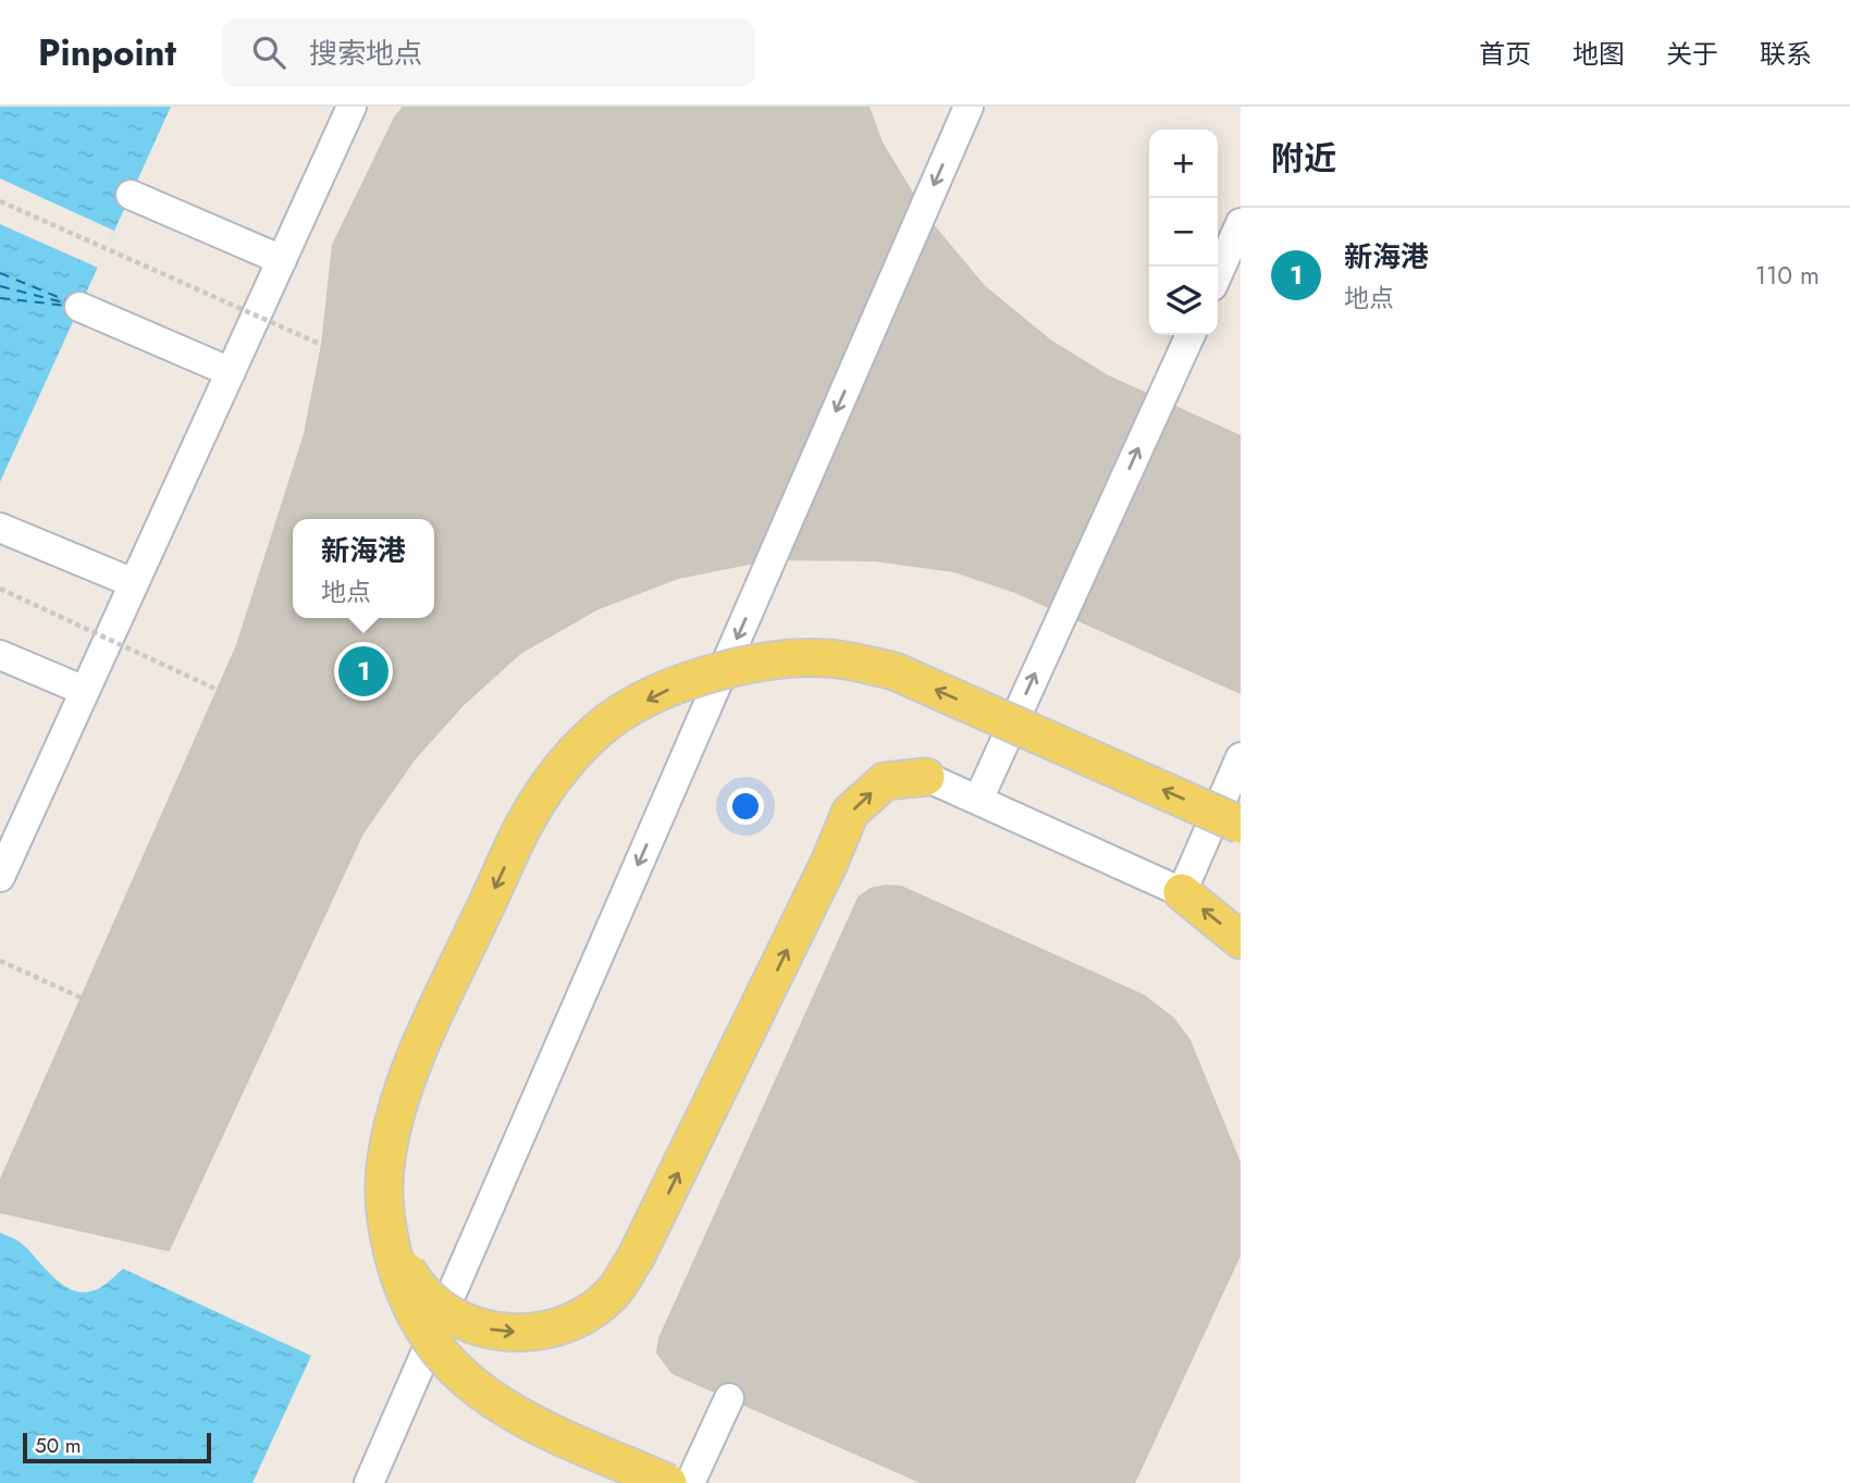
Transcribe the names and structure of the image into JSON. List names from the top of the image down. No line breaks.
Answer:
{"scale_bar":"50 m","page":{"header":"Pinpoint","search":"搜索地点","nav":["首页","地图","关于","联系"],"heading":"附近","map_buttons":["+","−"],"list":[{"mark":"1","name":"新海港","note":"地点","value":"110 m"}],"popup":["新海港","地点"],"pins":"1","scale":"50 m"}}
